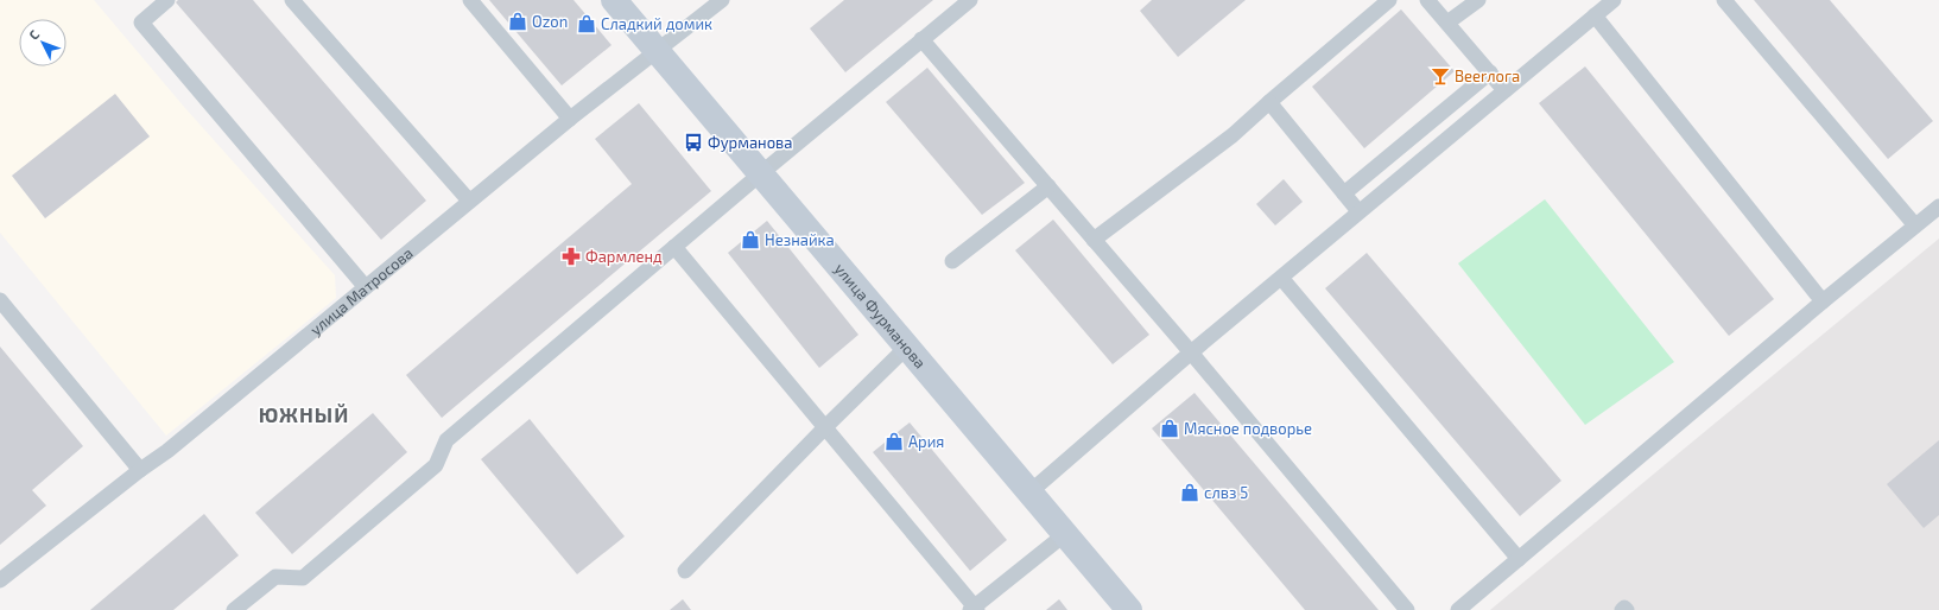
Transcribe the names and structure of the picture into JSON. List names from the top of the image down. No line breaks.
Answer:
{"streets":{"main road":["улица Фурманова"],"lane":["улица Матросова"]},"crossings":[["улица Матросова","улица Фурманова"]],"districts":["ЮЖНЫЙ"],"places":{"shop":["Ozon","Сладкий домик","Незнайка","Мясное подворье","Ария","слвз 5"],"bar":["Beerлога"],"bus stop":["Фурманова"],"pharmacy":["Фармленд"]},"north":"top left"}
